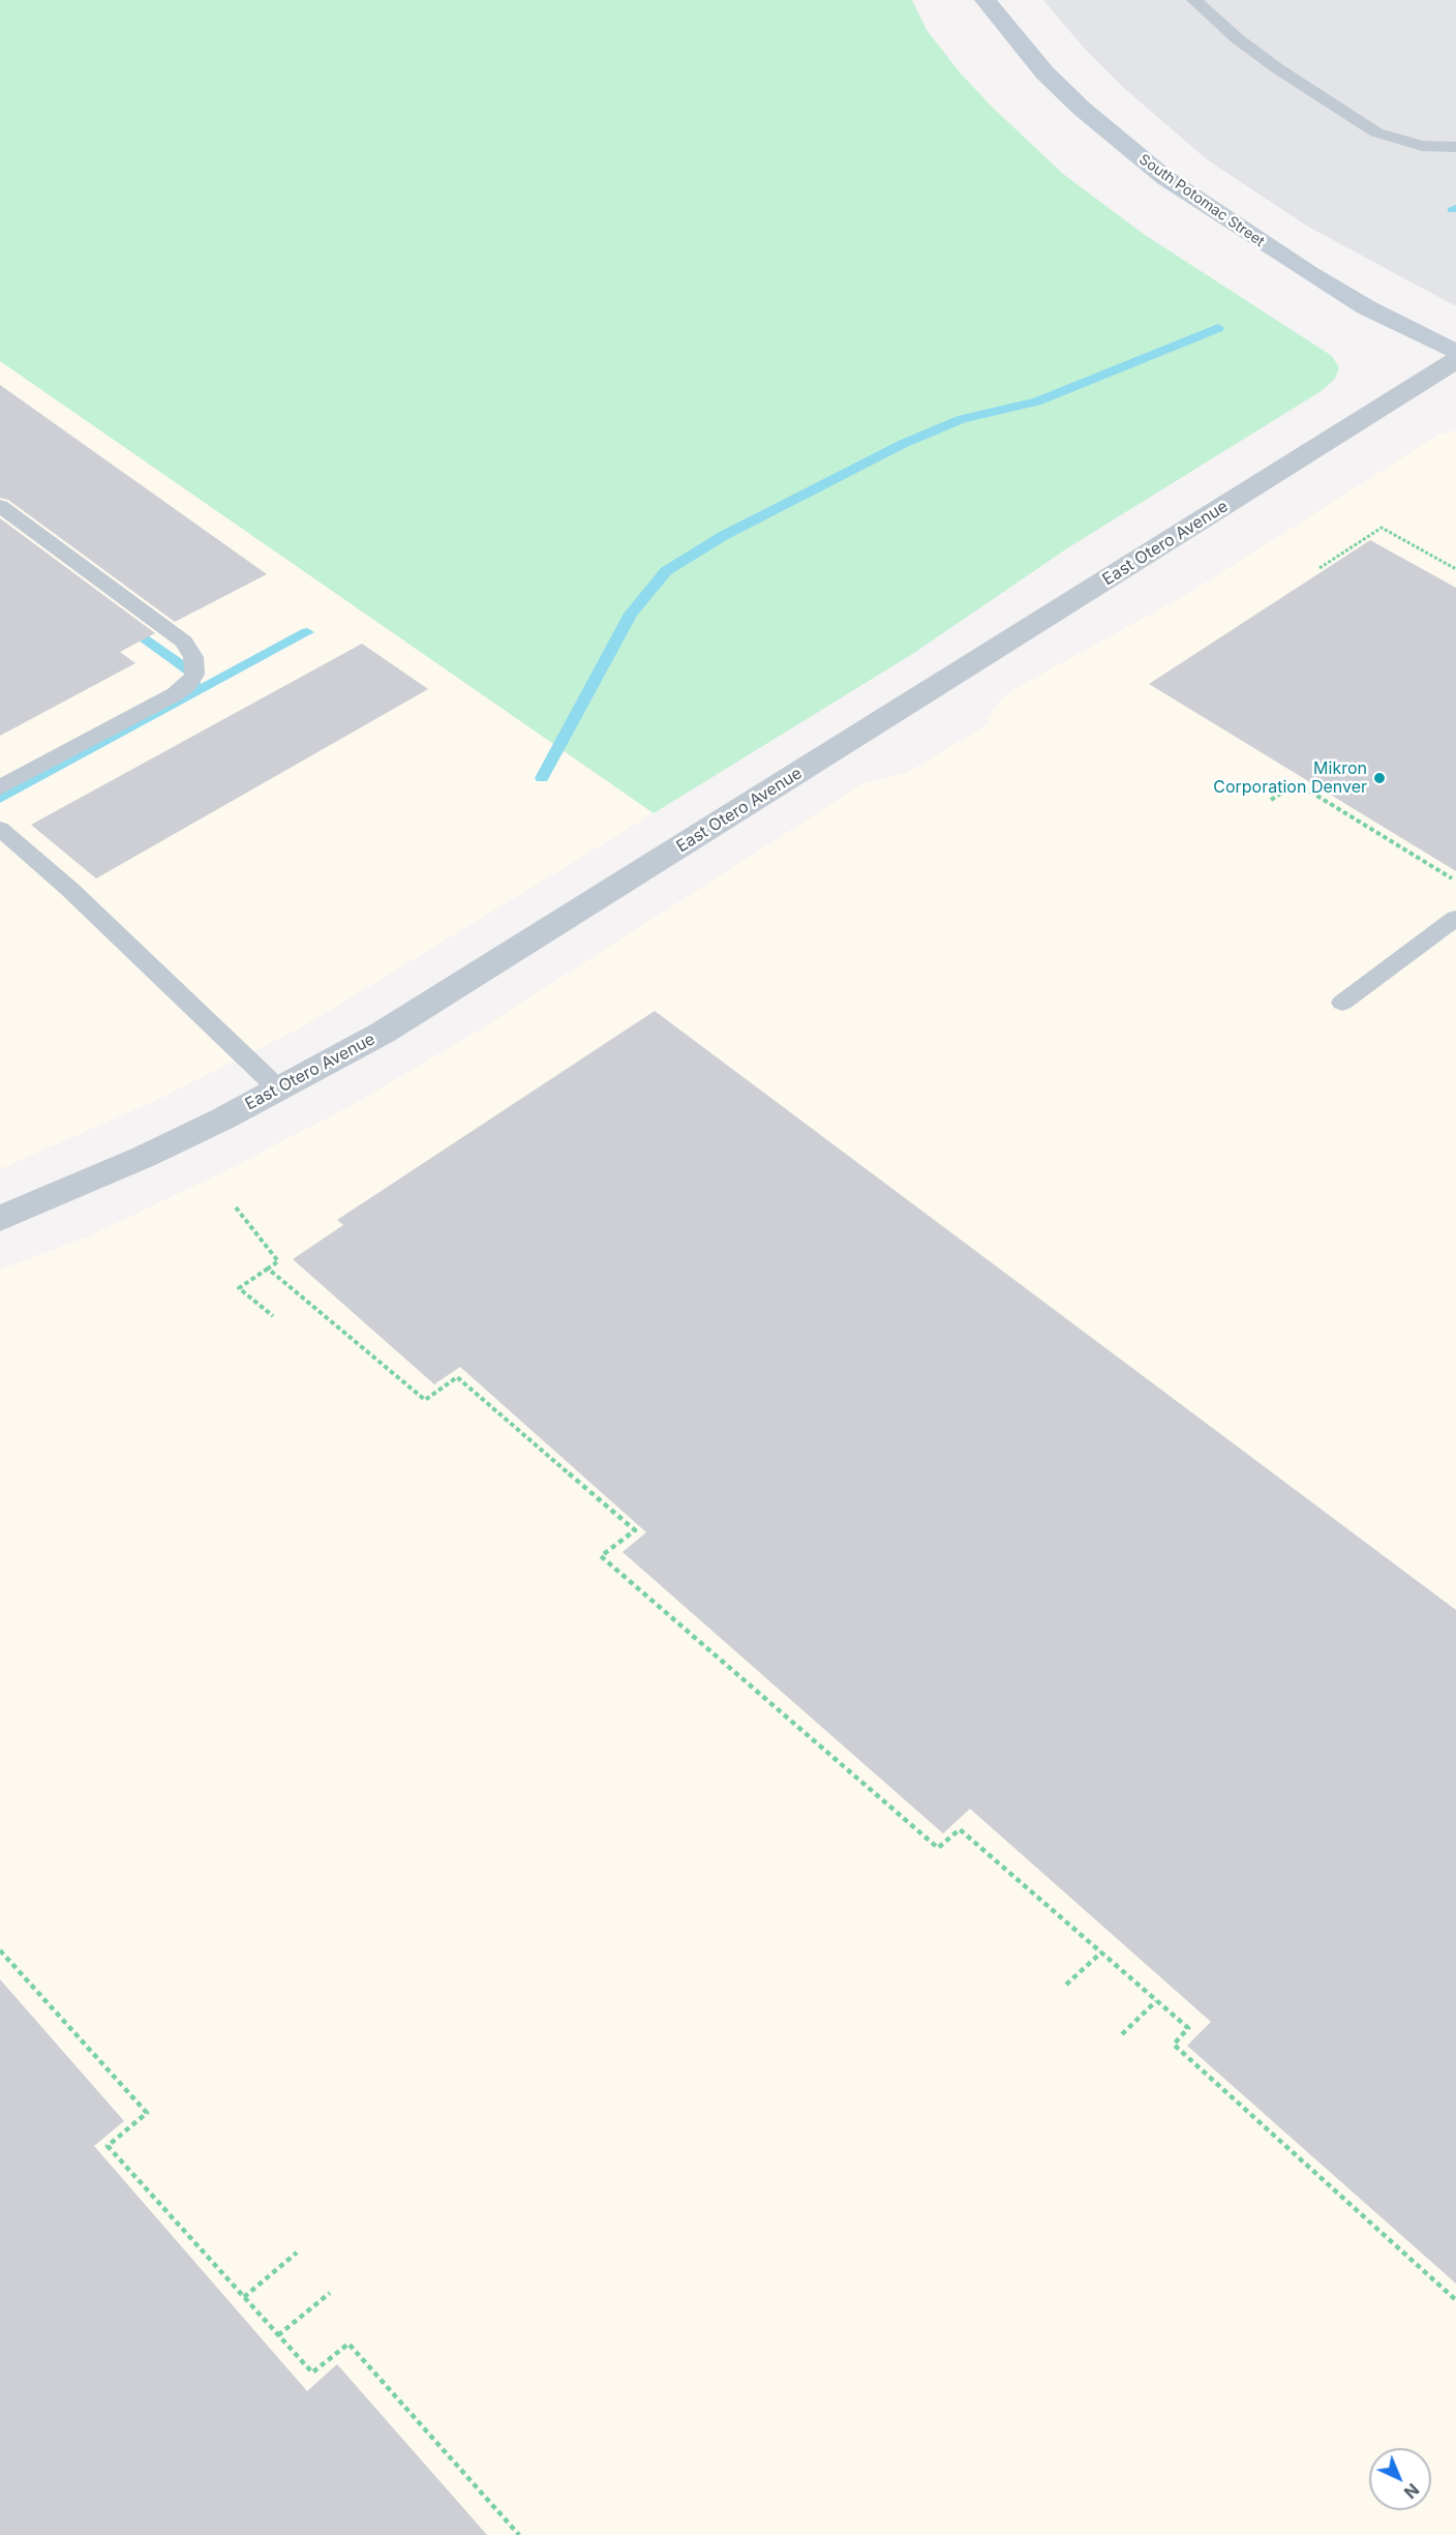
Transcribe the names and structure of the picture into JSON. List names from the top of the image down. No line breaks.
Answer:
{"streets":{"main road":["South Potomac Street"],"street":["East Otero Avenue"]},"places":["Mikron Corporation Denver"],"north":"bottom right"}
